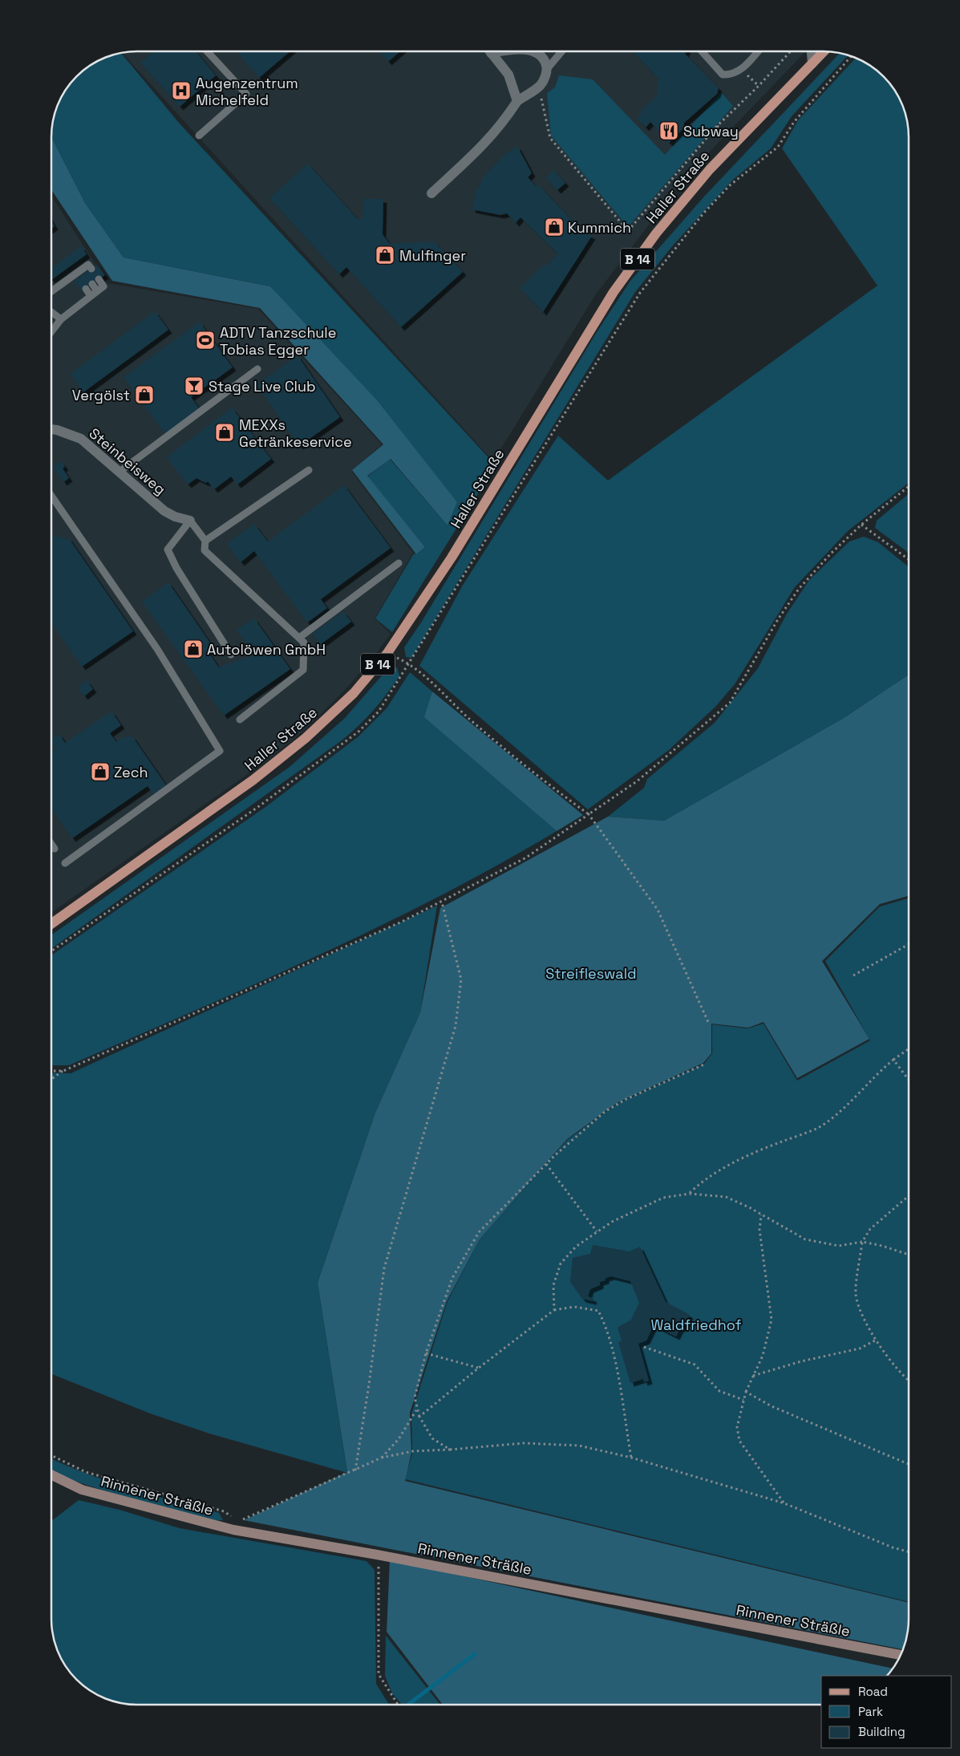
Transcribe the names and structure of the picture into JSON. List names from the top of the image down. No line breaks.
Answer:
{"streets":{"main road":["Haller Straße","B 14"],"street":["Steinbeisweg","Rinnener Sträßle"]},"parks":["Streifleswald","Waldfriedhof"],"places":{"hospital":["Augenzentrum Michelfeld"],"restaurant":["Subway"],"shop":["Kummich","Mulfinger","Vergölst","MEXXs Getränkeservice","Autolöwen GmbH","Zech"],"sports":["ADTV Tanzschule Tobias Egger"],"bar":["Stage Live Club"]},"legend":["Road","Park","Building"]}
